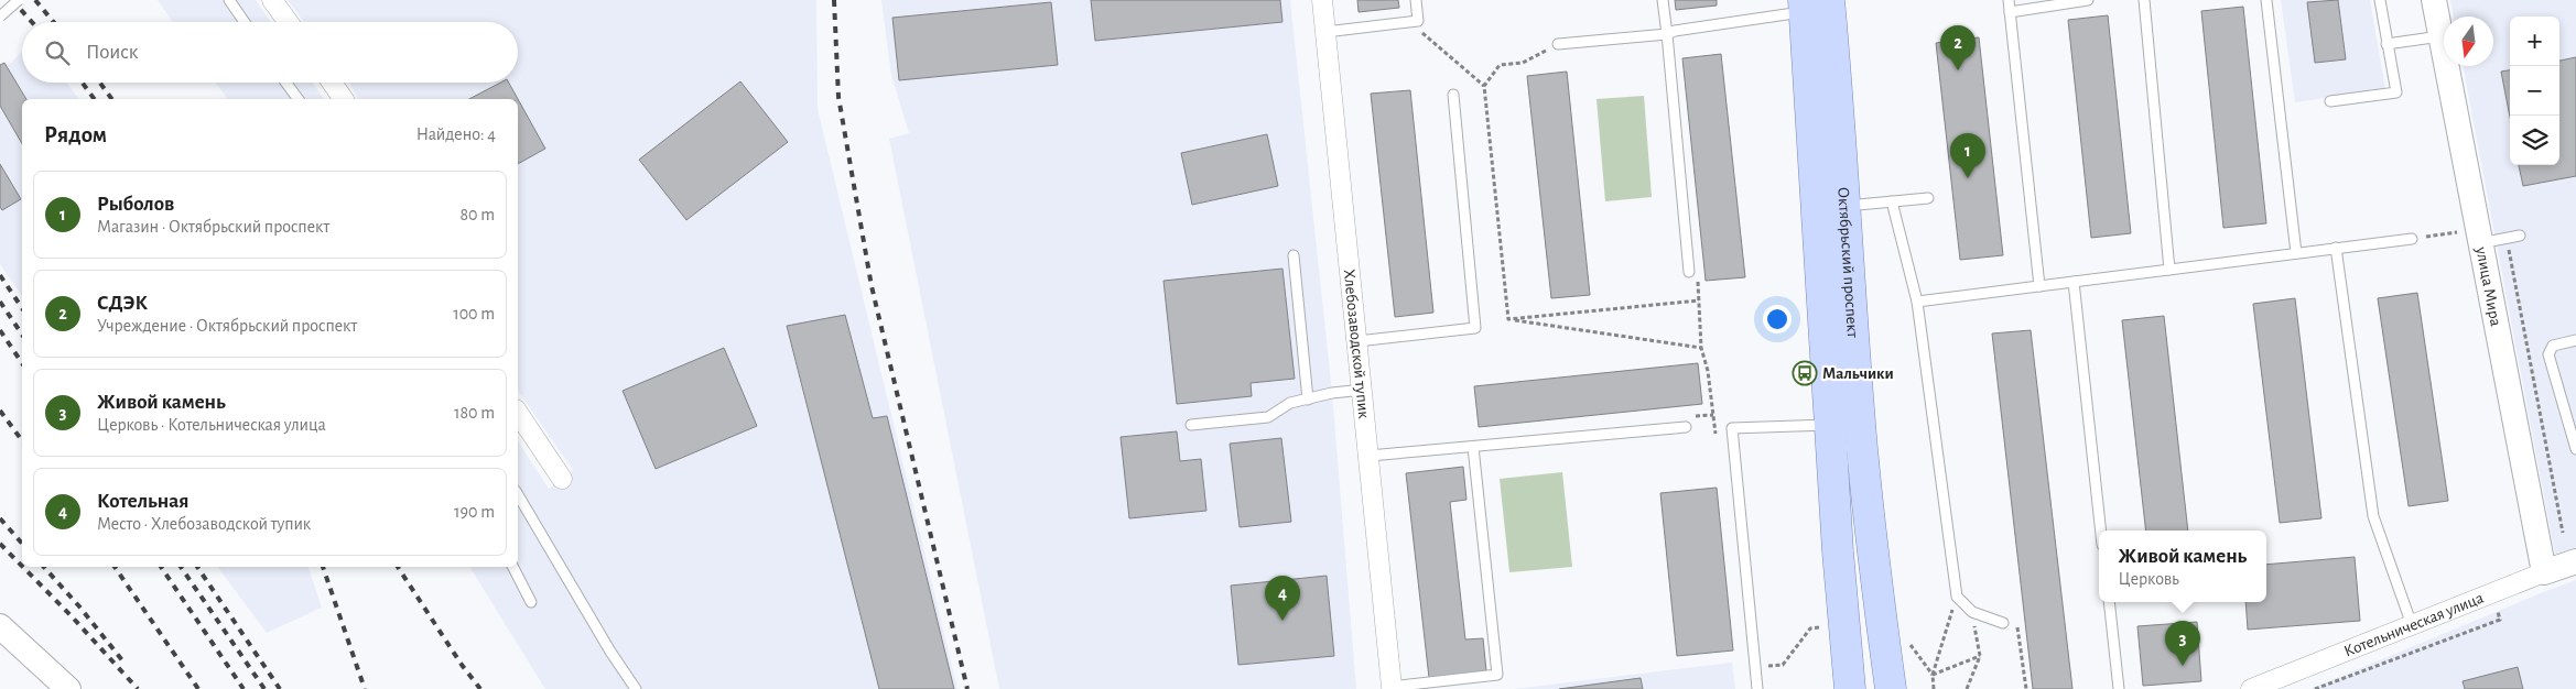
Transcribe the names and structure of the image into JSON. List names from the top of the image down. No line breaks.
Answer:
{"streets":{"main road":["Октябрьский проспект"],"street":["улица Мира","Хлебозаводской тупик","Котельническая улица"]},"crossings":[["улица Мира","Котельническая улица"]],"places":{"bus stop":["Мальчики"]},"north":"bottom","page":{"map_buttons":["+","−"],"search":"Поиск","pins":["2","1","4","3"],"heading":["Рядом","Найдено: 4"],"list":[{"mark":"1","name":"Рыболов","note":"Магазин · Октябрьский проспект","value":"80 m"},{"mark":"2","name":"СДЭК","note":"Учреждение · Октябрьский проспект","value":"100 m"},{"mark":"3","name":"Живой камень","note":"Церковь · Котельническая улица","value":"180 m"},{"mark":"4","name":"Котельная","note":"Место · Хлебозаводской тупик","value":"190 m"}],"popup":["Живой камень","Церковь"]}}
